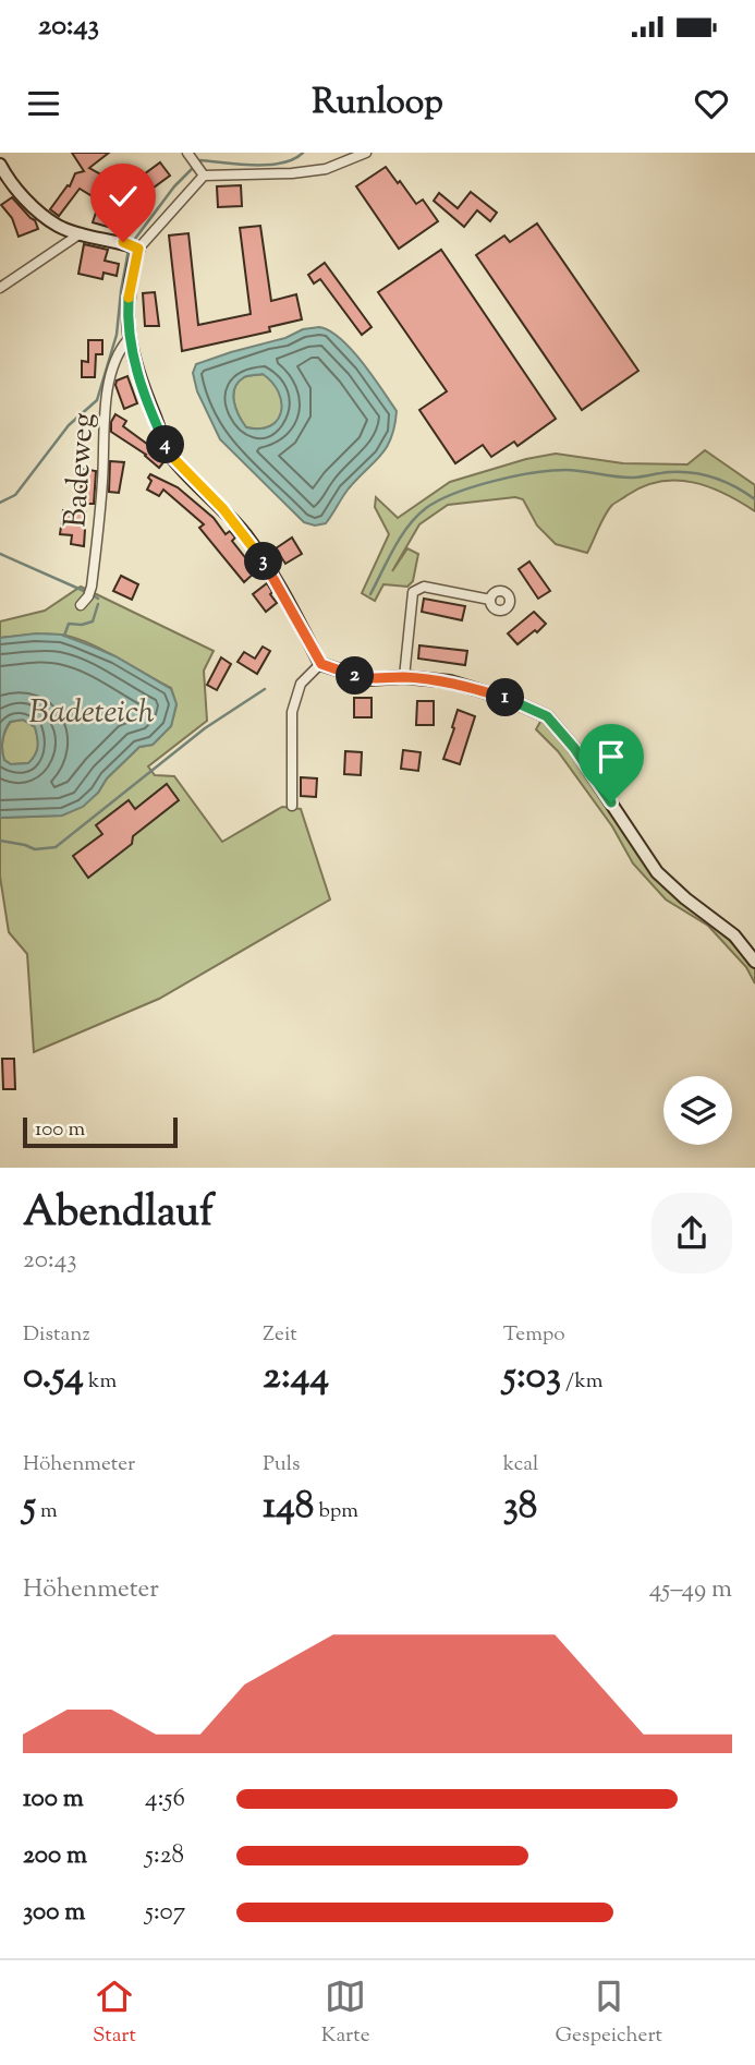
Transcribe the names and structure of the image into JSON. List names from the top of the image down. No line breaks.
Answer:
{"streets":{"street":["Badeweg"]},"water":["Badeteich"],"scale_bar":"100 m","page":{"status":"20:43","header":"Runloop","pins":["4","3","2","1"],"scale":"100 m","heading":["Abendlauf","20:43"],"stats":[["Distanz","0.54 km"],["Zeit","2:44"],["Tempo","5:03 /km"],["Höhenmeter","5 m"],["Puls","148 bpm"],["kcal","38"]],"chart":["Höhenmeter","45–49 m"],"list":[{"name":"100 m","note":"4:56"},{"name":"200 m","note":"5:28"},{"name":"300 m","note":"5:07"}],"tabs":["Start","Karte","Gespeichert"]}}
